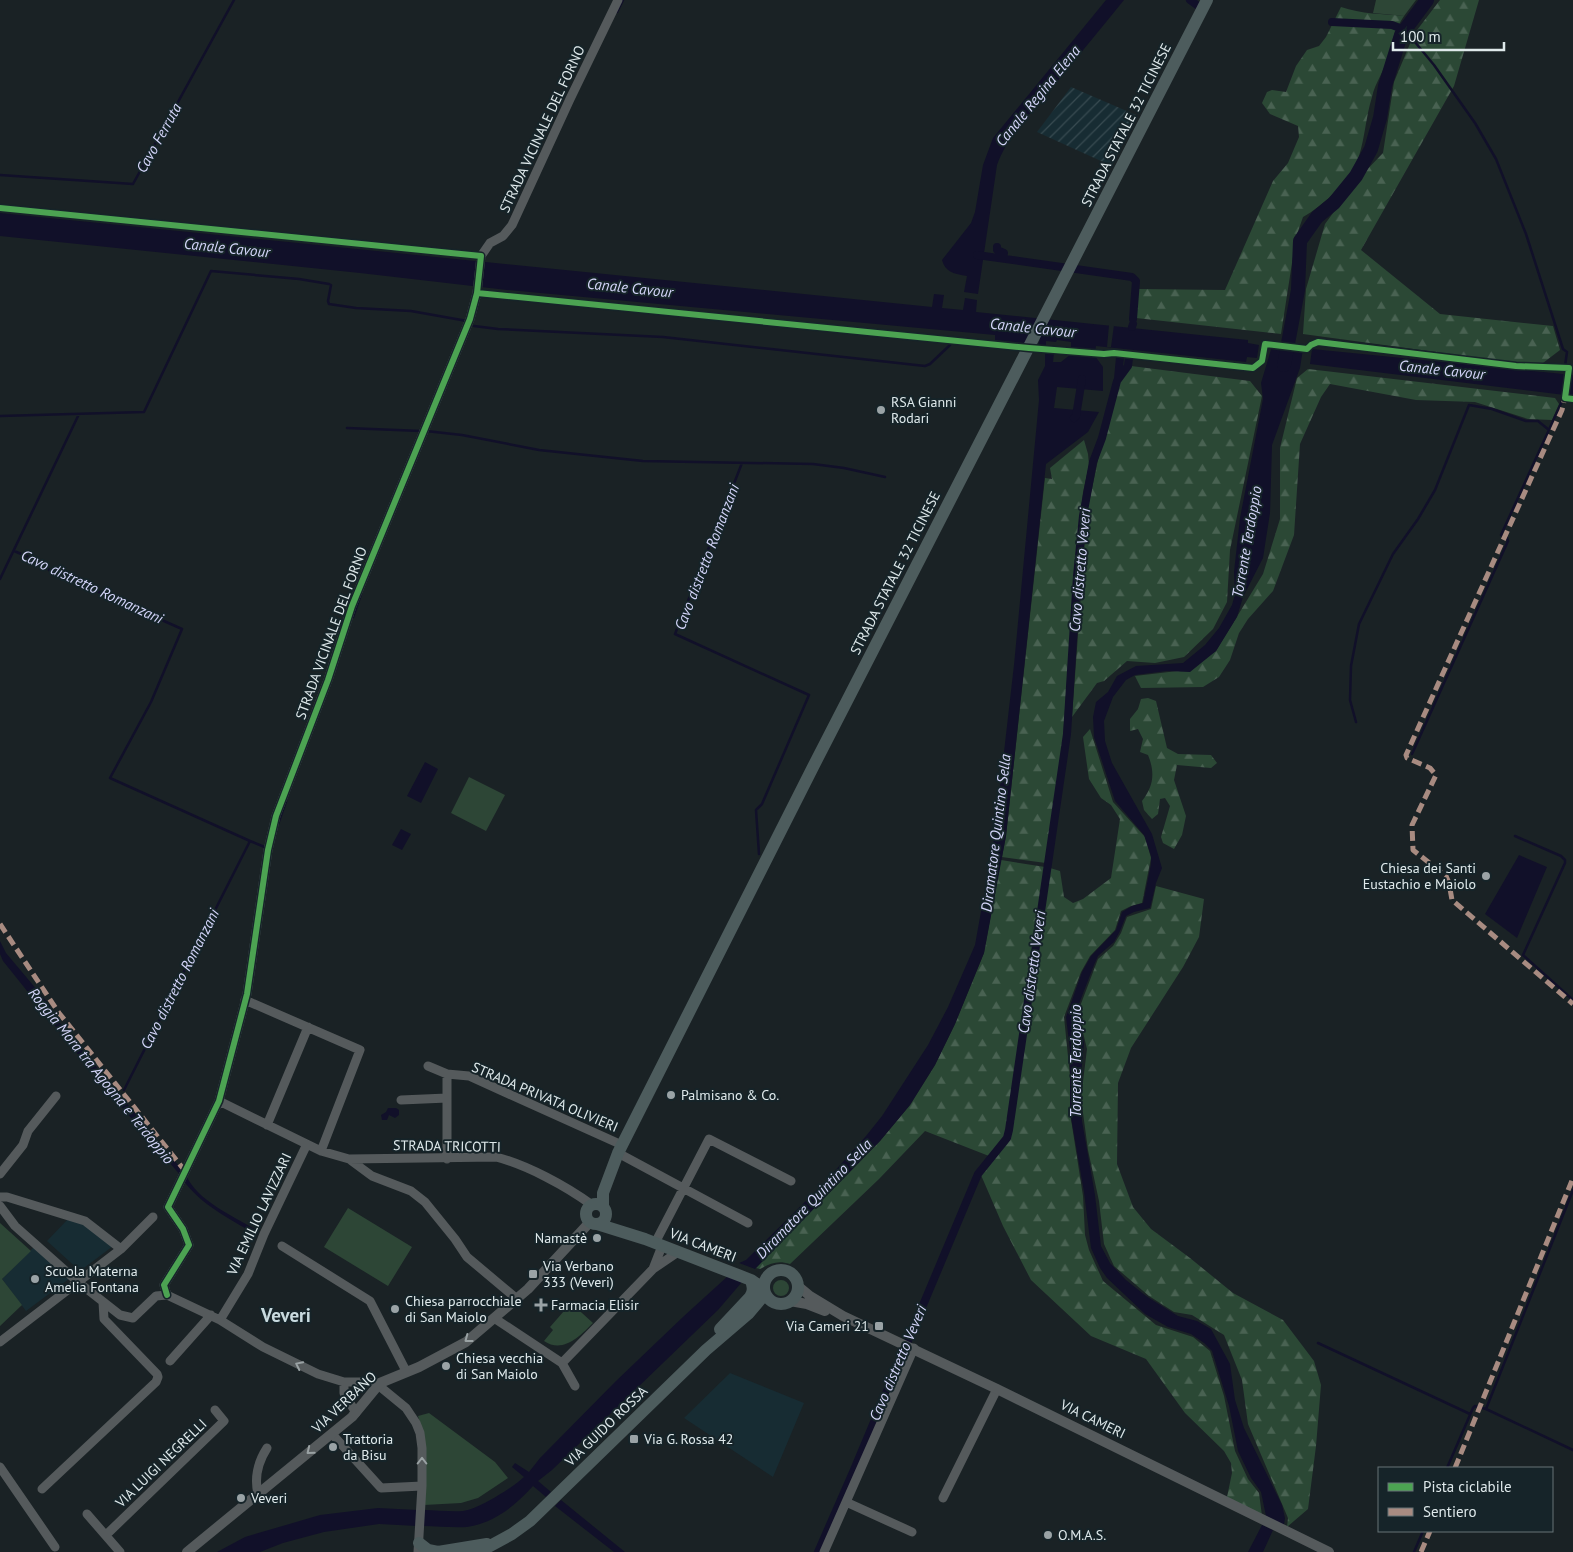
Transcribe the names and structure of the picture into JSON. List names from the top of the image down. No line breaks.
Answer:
{"streets":{"main road":["STRADA STATALE 32 TICINESE","VIA CAMERI","VIA GUIDO ROSSA"],"street":["STRADA VICINALE DEL FORNO","STRADA PRIVATA OLIVIERI","STRADA TRICOTTI","VIA EMILIO LAVIZZARI","VIA VERBANO","VIA LUIGI NEGRELLI"]},"crossings":[["STRADA STATALE 32 TICINESE","STRADA PRIVATA OLIVIERI"],["STRADA STATALE 32 TICINESE","STRADA TRICOTTI"],["STRADA STATALE 32 TICINESE","VIA CAMERI"],["STRADA TRICOTTI","VIA CAMERI"],["VIA CAMERI","VIA VERBANO"],["VIA CAMERI","VIA GUIDO ROSSA"]],"one_way":["VIA VERBANO"],"districts":["Veveri"],"water":["Canale Regina Elena","Cavo Ferruta","Canale Cavour","Torrente Terdoppio","Cavo distretto Romanzani","Cavo distretto Veveri","Diramatore Quintino Sella","Roggia Mora tra Agogna e Terdoppio"],"places":{"other":["RSA Gianni Rodari","Chiesa dei Santi Eustachio e Maiolo","Palmisano & Co.","Namastè","Scuola Materna Amelia Fontana","Chiesa parrocchiale di San Maiolo","Chiesa vecchia di San Maiolo","Trattoria da Bisu","Veveri","O.M.A.S."],"transit":["Via Verbano 333 (Veveri)","Via Cameri 21","Via G. Rossa 42"],"health":["Farmacia Elisir"]},"legend":["Pista ciclabile","Sentiero"],"scale_bar":"100 m"}
